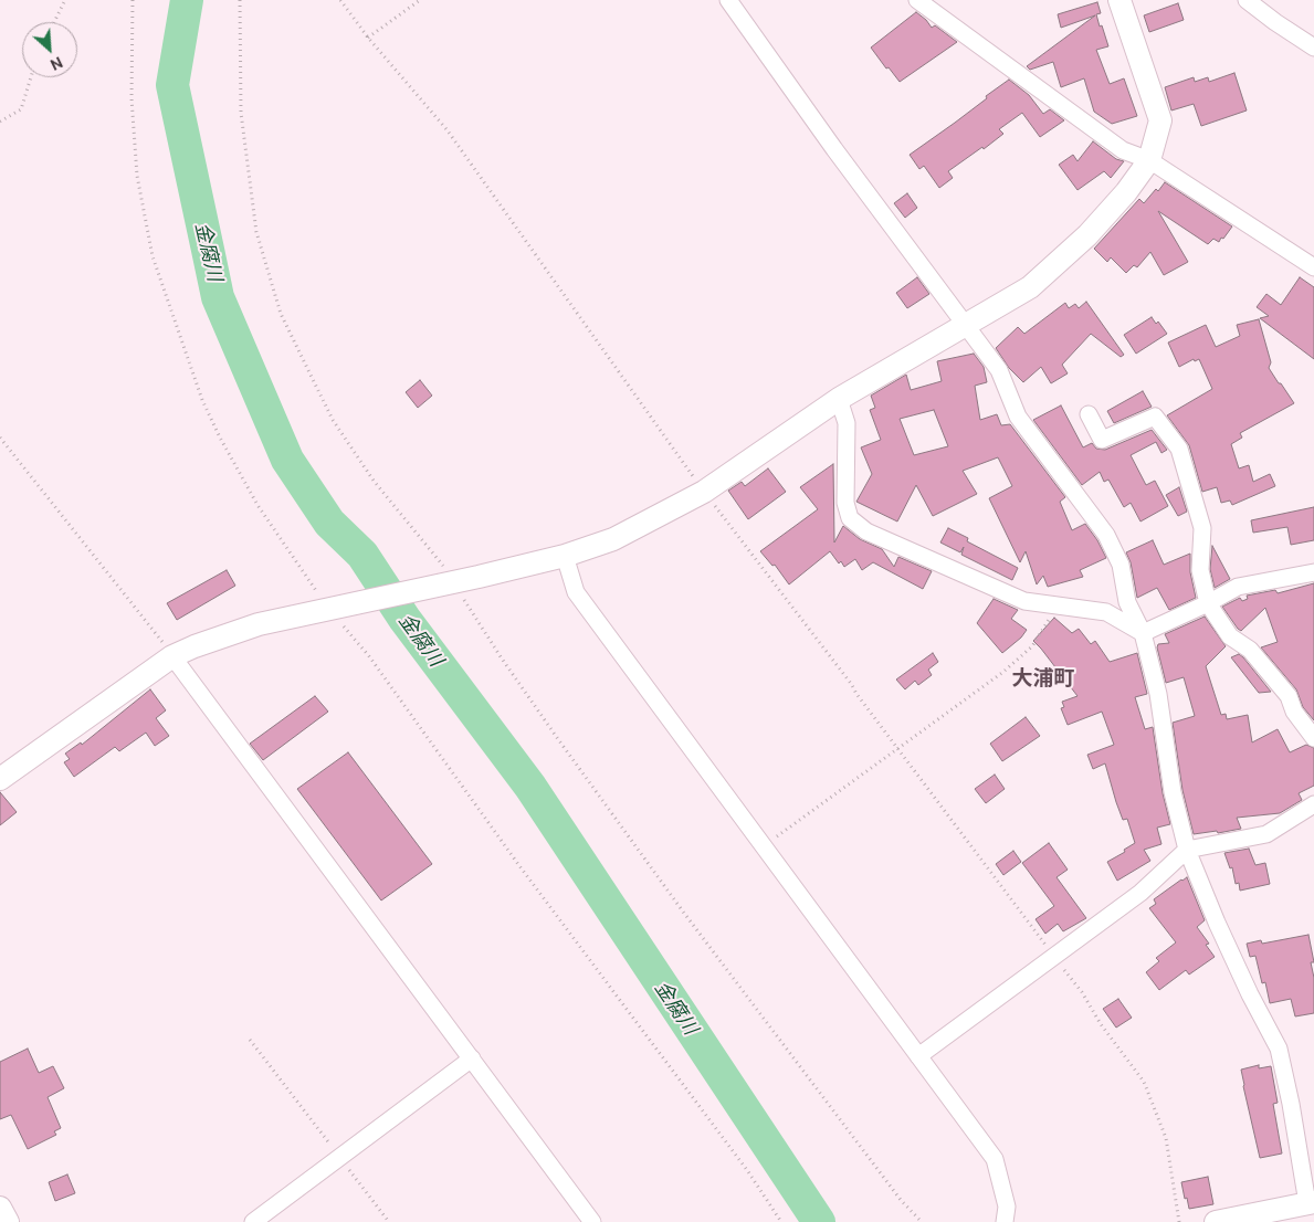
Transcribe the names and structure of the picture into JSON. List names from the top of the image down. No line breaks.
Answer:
{"districts":["大浦町"],"water":["金腐川"],"north":"bottom right"}
